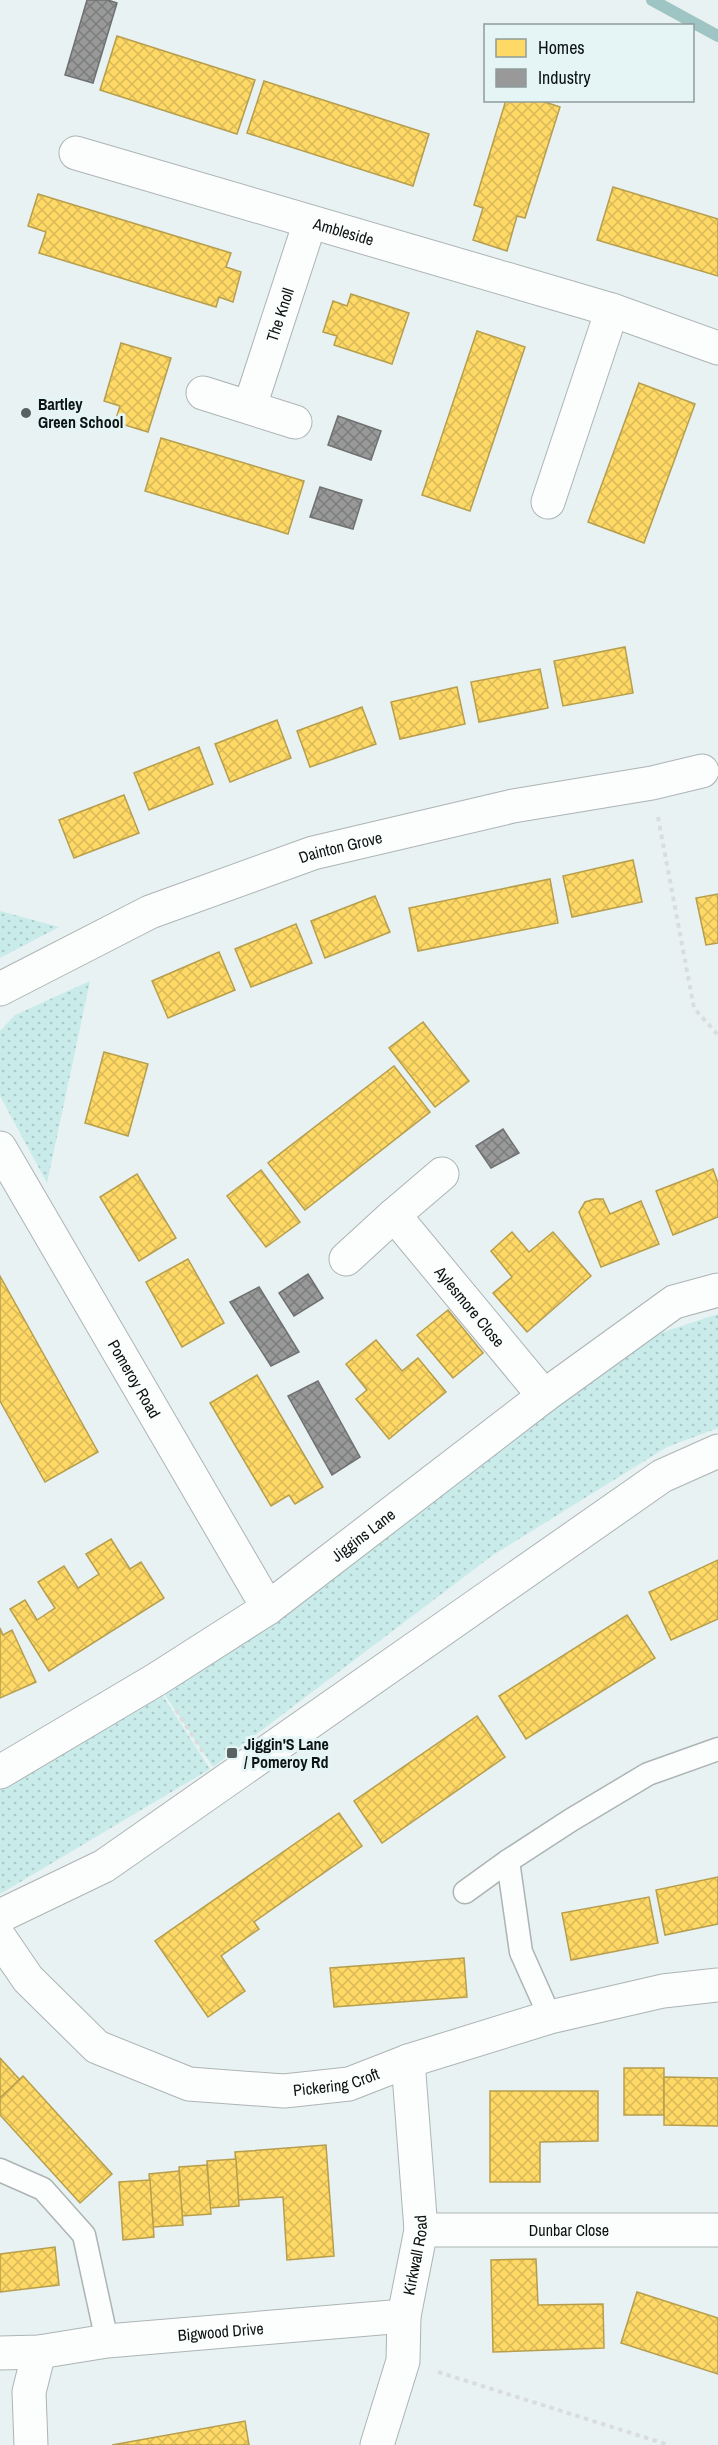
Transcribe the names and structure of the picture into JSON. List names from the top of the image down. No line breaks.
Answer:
{"streets":{"street":["Ambleside","The Knoll","Dainton Grove","Aylesmore Close","Pomeroy Road","Jiggins Lane","Pickering Croft","Dunbar Close","Kirkwall Road","Bigwood Drive"]},"crossings":[["Ambleside","The Knoll"],["Aylesmore Close","Jiggins Lane"],["Pomeroy Road","Jiggins Lane"],["Pickering Croft","Kirkwall Road"],["Dunbar Close","Kirkwall Road"],["Kirkwall Road","Bigwood Drive"]],"places":{"other":["Bartley Green School"],"transit":["Jiggin'S Lane / Pomeroy Rd"]},"legend":["Homes","Industry"]}
